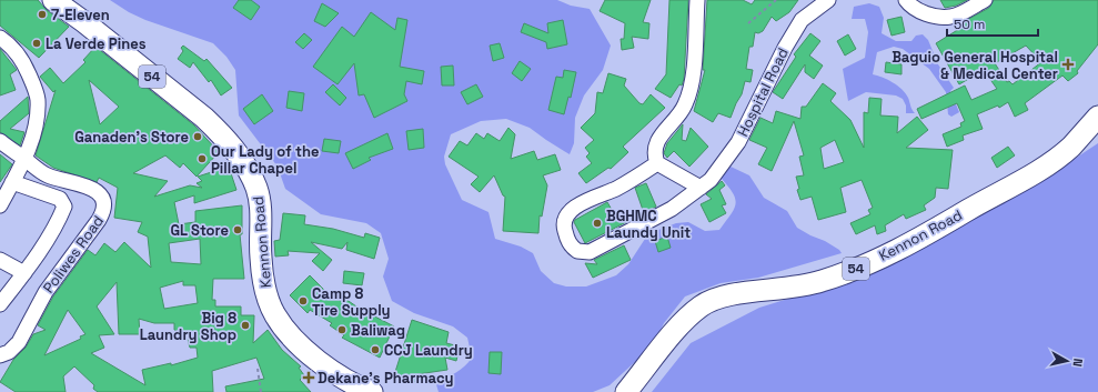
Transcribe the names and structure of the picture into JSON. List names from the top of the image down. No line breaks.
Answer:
{"streets":{"highway":["54","Kennon Road"],"street":["Hospital Road","Poliwes Road"]},"places":{"other":["7-Eleven","La Verde Pines","Ganaden's Store","Our Lady of the Pillar Chapel","BGHMC Laundy Unit","GL Store","Camp 8 Tire Supply","Big 8 Laundry Shop","Baliwag","CCJ Laundry"],"health":["Baguio General Hospital & Medical Center","Dekane's Pharmacy"]},"scale_bar":"50 m","north":"right"}
